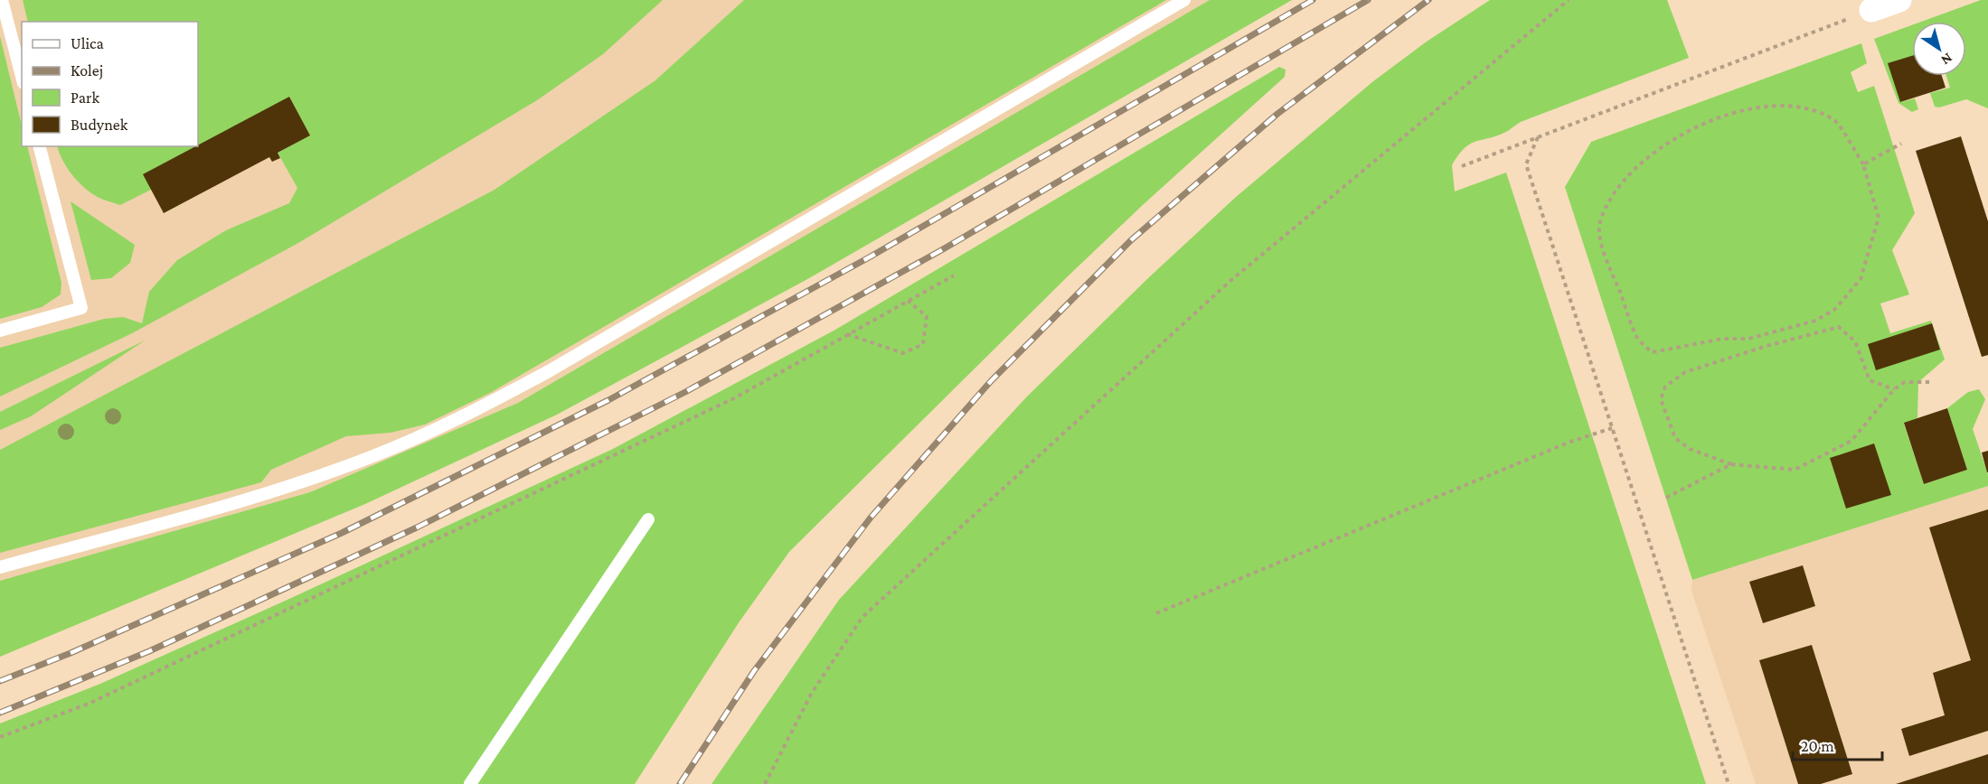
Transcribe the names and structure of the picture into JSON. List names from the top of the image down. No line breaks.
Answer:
{"legend":["Ulica","Kolej","Park","Budynek"],"scale_bar":"20 m","north":"bottom right"}
